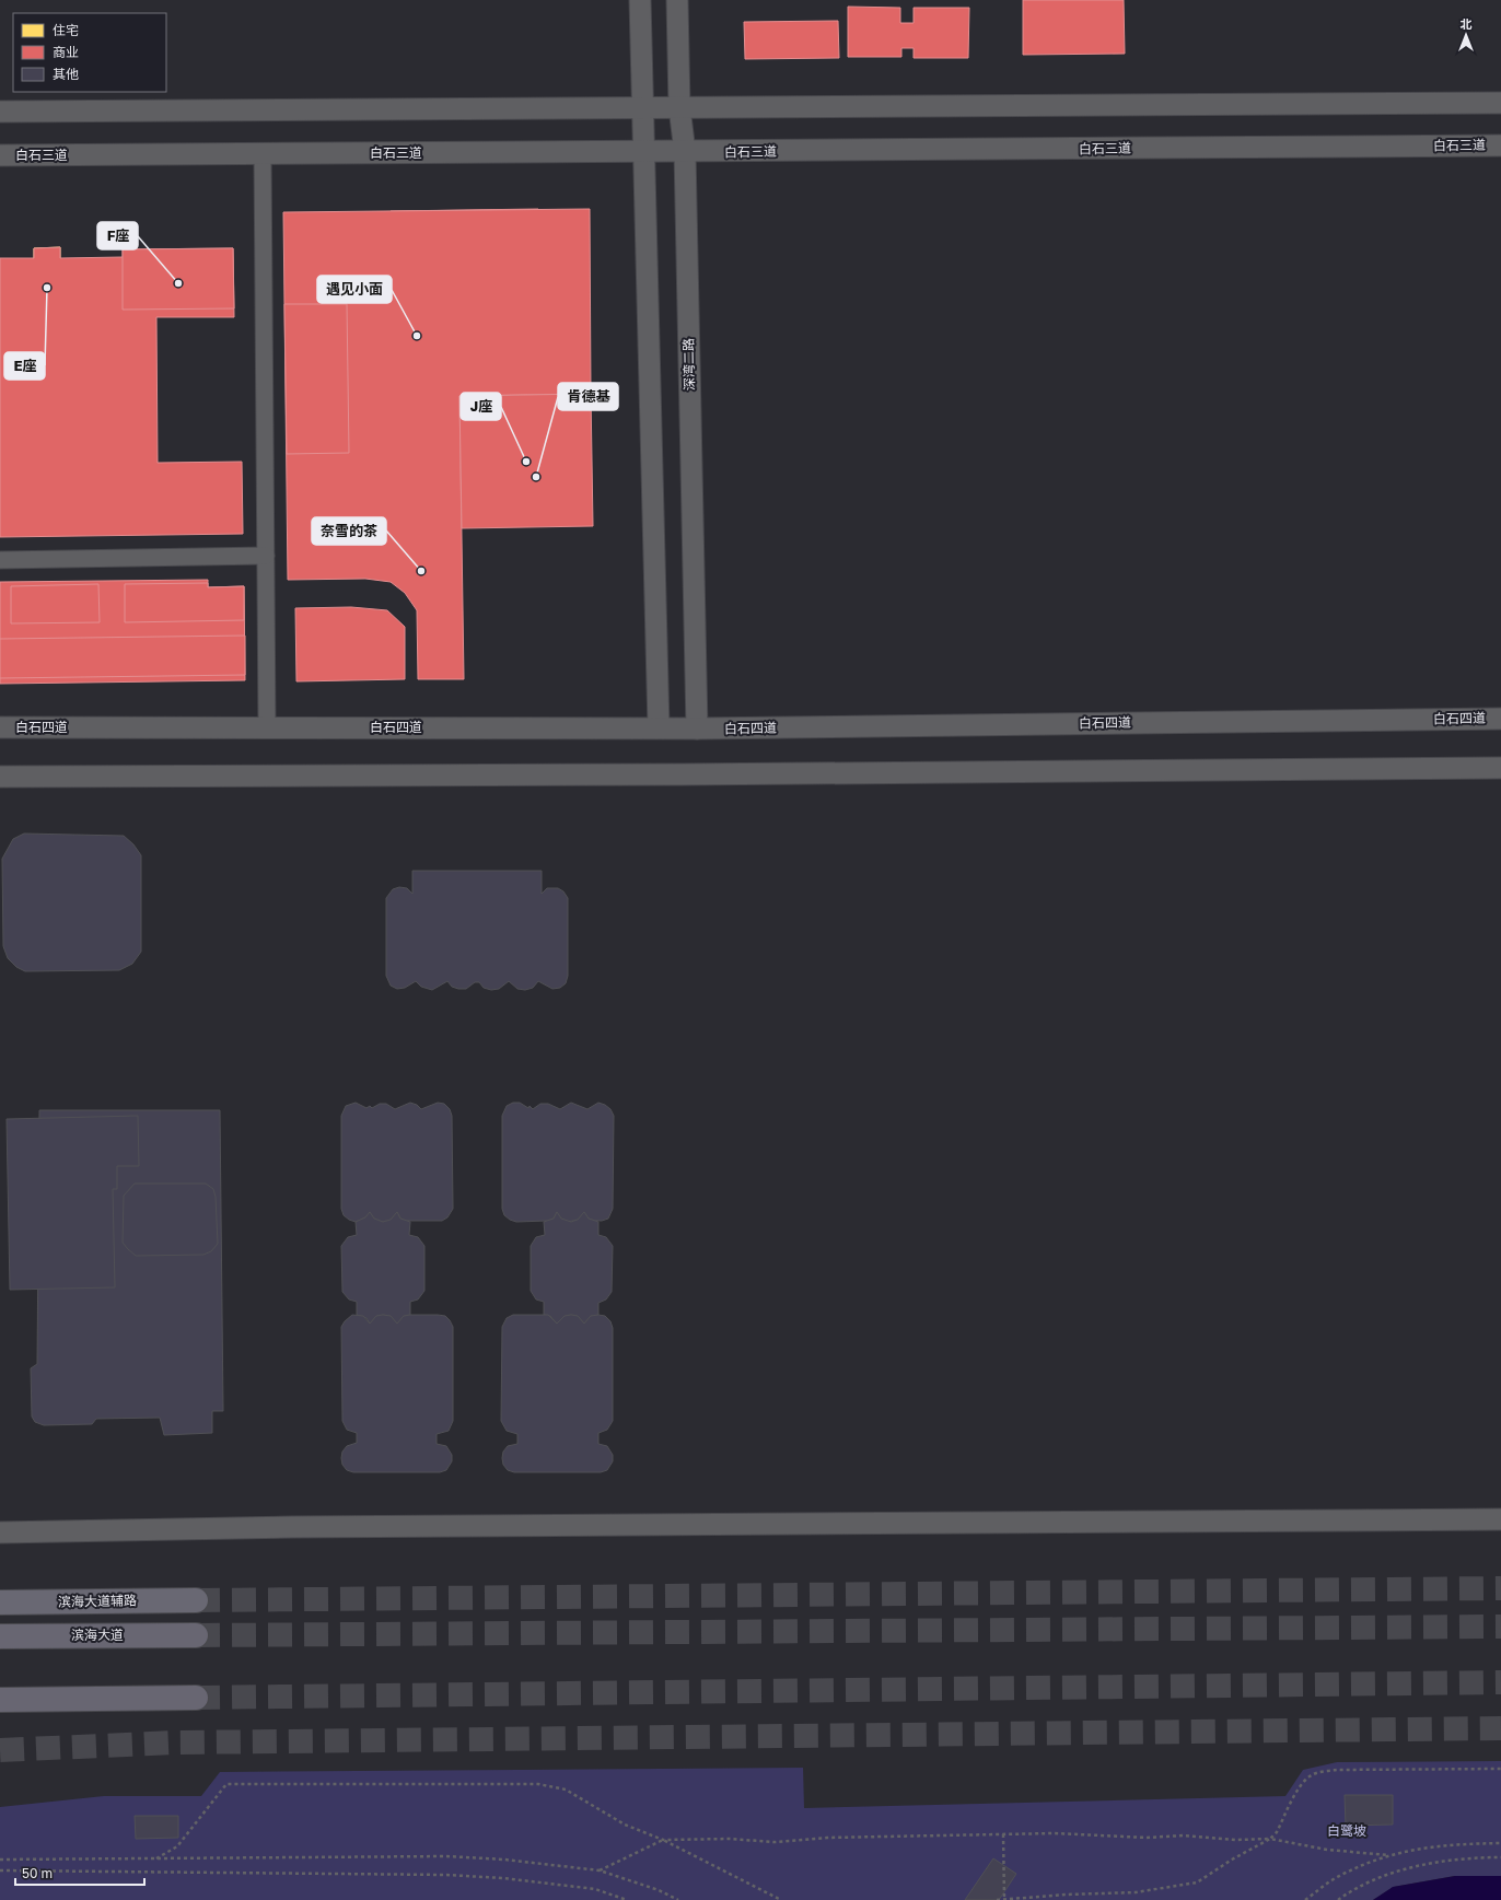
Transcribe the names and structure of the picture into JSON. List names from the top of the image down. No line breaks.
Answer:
{"streets":{"highway":["滨海大道"],"main road":["滨海大道辅路"],"street":["白石三道","深湾二路","白石四道"]},"crossings":[["白石三道","深湾二路"],["深湾二路","白石四道"]],"parks":["白鹭坡"],"places":["F座","E座","遇见小面","J座","肯德基","奈雪的茶"],"legend":["住宅","商业","其他"],"scale_bar":"50 m","north":"top"}
